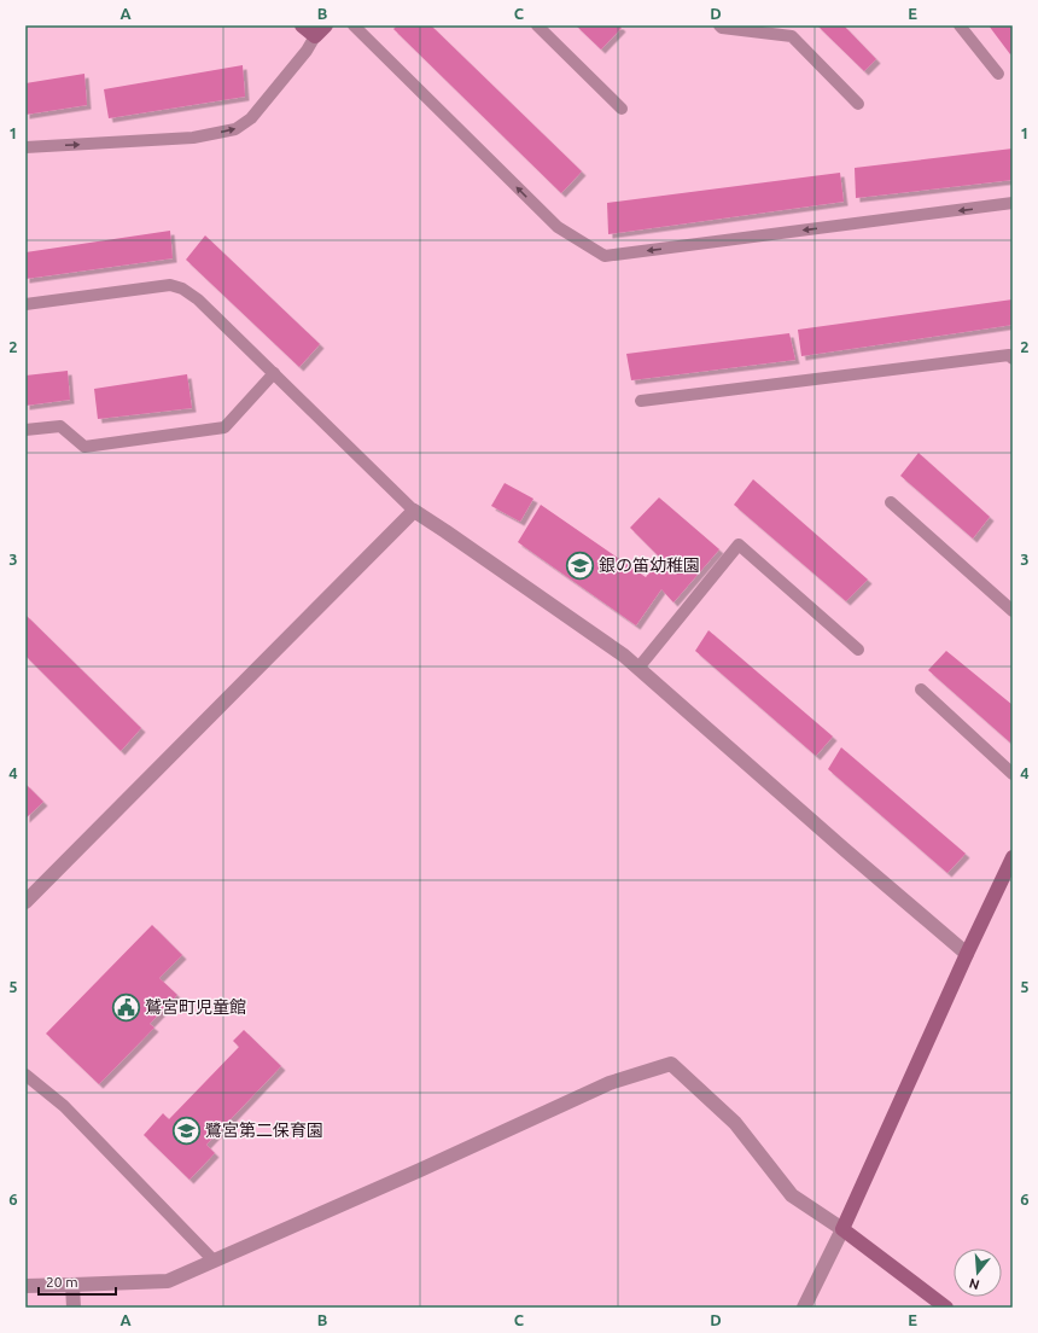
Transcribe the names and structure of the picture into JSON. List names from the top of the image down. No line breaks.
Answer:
{"places":{"school or university":["銀の笛幼稚園","鷺宮第二保育園"],"public building":["鷲宮町児童館"]},"scale_bar":"20 m","north":"bottom","grid":{"columns":["A","B","C","D","E"],"rows":["1","2","3","4","5","6"]}}
